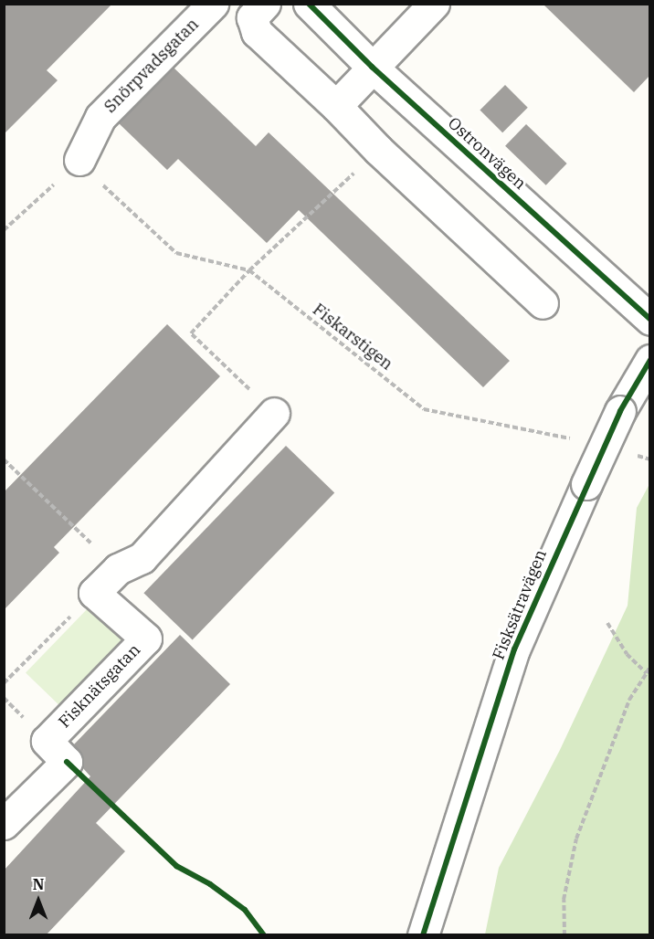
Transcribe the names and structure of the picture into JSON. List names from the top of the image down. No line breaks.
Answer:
{"streets":{"street":["Snörpvadsgatan","Ostronvägen","Fisksätravägen","Fisknätsgatan"],"path":["Fiskarstigen"]},"crossings":[["Snörpvadsgatan","Fiskarstigen"]],"north":"top"}
